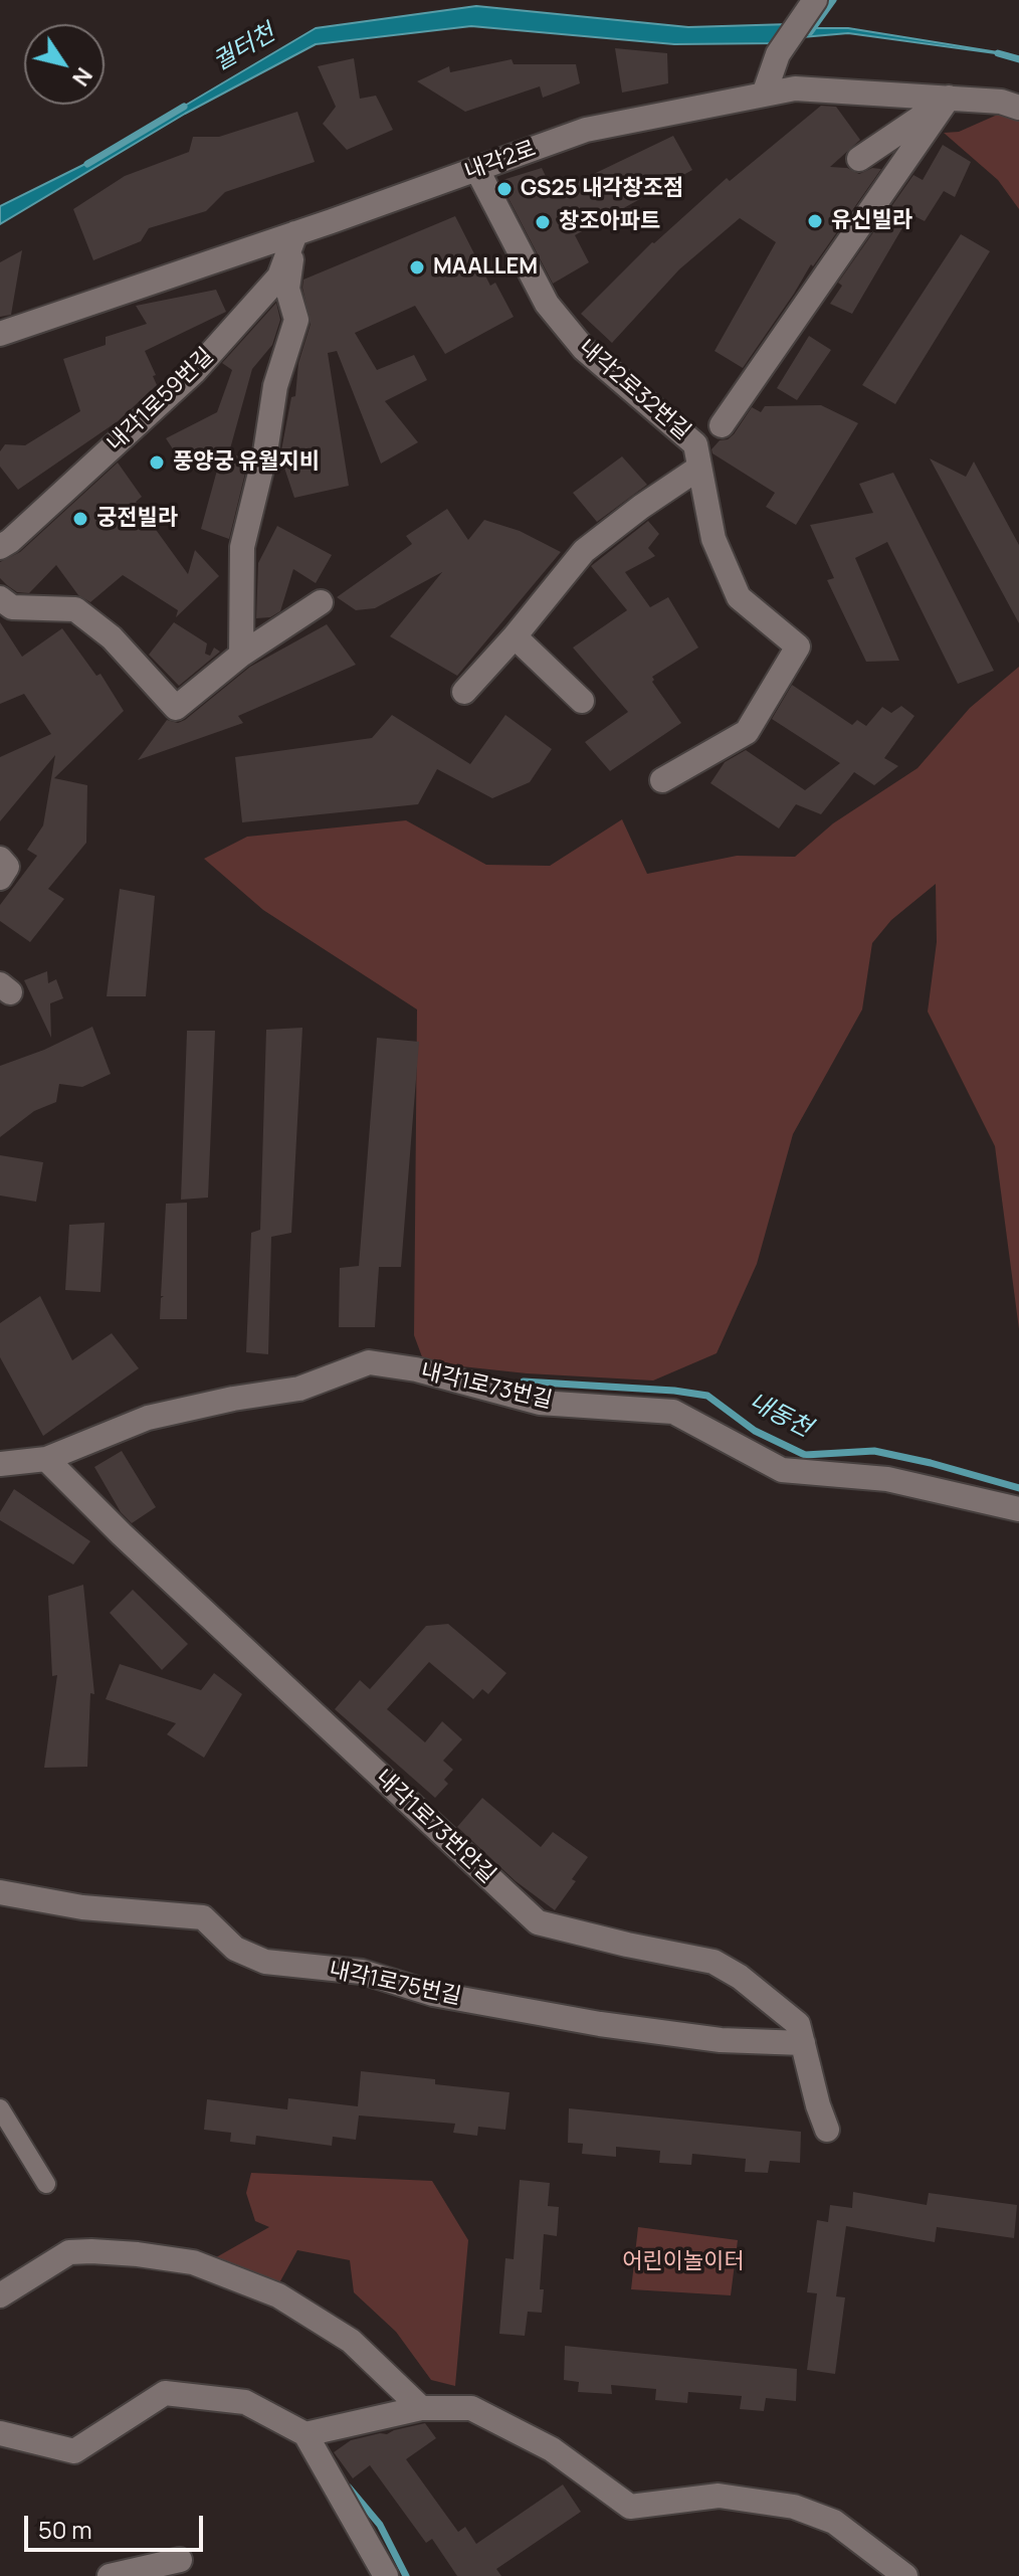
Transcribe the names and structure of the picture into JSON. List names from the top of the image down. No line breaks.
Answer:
{"streets":{"street":["내각2로","내각2로32번길","내각1로59번길","내각1로73번길","내각1로73번안길","내각1로75번길"]},"crossings":[["내각2로","내각2로32번길"],["내각2로","내각1로59번길"],["내각1로73번길","내각1로73번안길"],["내각1로73번안길","내각1로75번길"]],"water":["궐터천","내동천"],"parks":["어린이놀이터"],"places":["GS25 내각창조점","유신빌라","창조아파트","MAALLEM","풍양궁 유월지비","궁전빌라"],"scale_bar":"50 m","north":"bottom right"}
